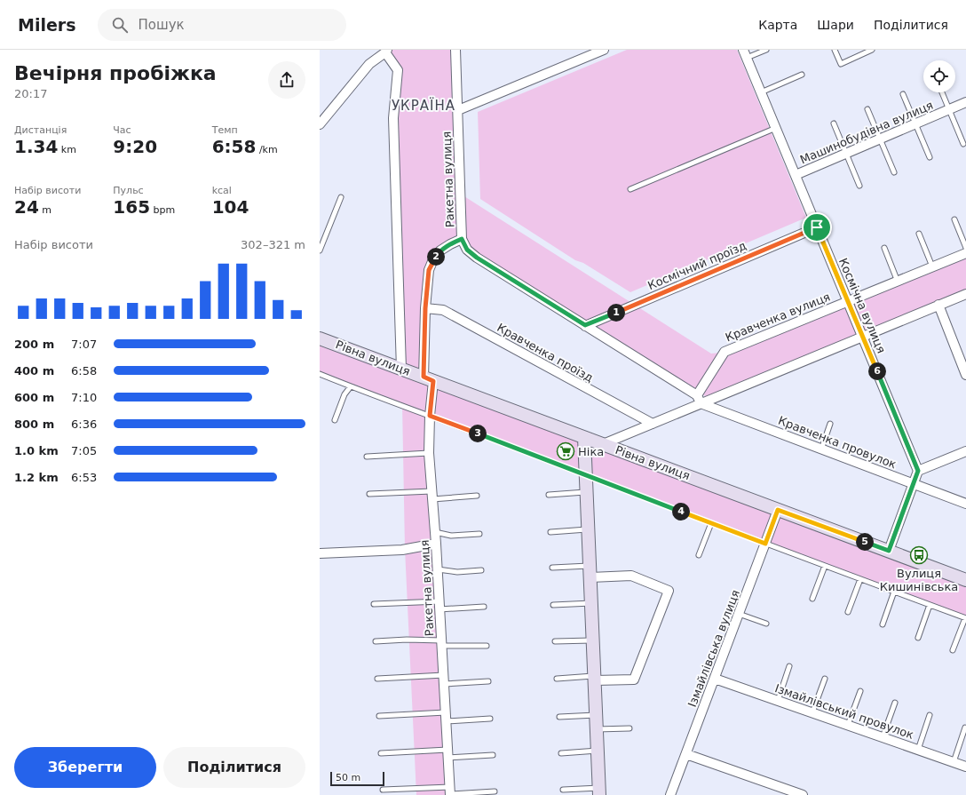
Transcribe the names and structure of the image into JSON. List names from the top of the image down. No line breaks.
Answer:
{"streets":{"street":["Машинобудівна вулиця","Ракетна вулиця","Космічний проїзд","Космічна вулиця","Кравченка вулиця","Кравченка проїзд","Рівна вулиця","Кравченка провулок","Ізмайлівська вулиця","Ізмайлівський провулок"]},"crossings":[["Машинобудівна вулиця","Космічна вулиця"],["Ракетна вулиця","Кравченка проїзд"],["Ракетна вулиця","Рівна вулиця"],["Космічний проїзд","Космічна вулиця"],["Космічна вулиця","Кравченка вулиця"],["Кравченка вулиця","Кравченка провулок"],["Рівна вулиця","Ізмайлівська вулиця"],["Ізмайлівська вулиця","Ізмайлівський провулок"]],"districts":["УКРАЇНА"],"places":{"supermarket":["Ніка"],"bus stop":["Вулиця Кишинівська"]},"scale_bar":"50 m","page":{"header":"Milers","search":"Пошук","nav":["Карта","Шари","Поділитися"],"heading":["Вечірня пробіжка","20:17"],"stats":[["Дистанція","1.34 km"],["Час","9:20"],["Темп","6:58 /km"],["Набір висоти","24 m"],["Пульс","165 bpm"],["kcal","104"]],"chart":["Набір висоти","302–321 m"],"pins":["2","1","6","3","4","5"],"list":[{"name":"200 m","note":"7:07"},{"name":"400 m","note":"6:58"},{"name":"600 m","note":"7:10"},{"name":"800 m","note":"6:36"},{"name":"1.0 km","note":"7:05"},{"name":"1.2 km","note":"6:53"}],"buttons":["Зберегти","Поділитися"],"scale":"50 m"}}
